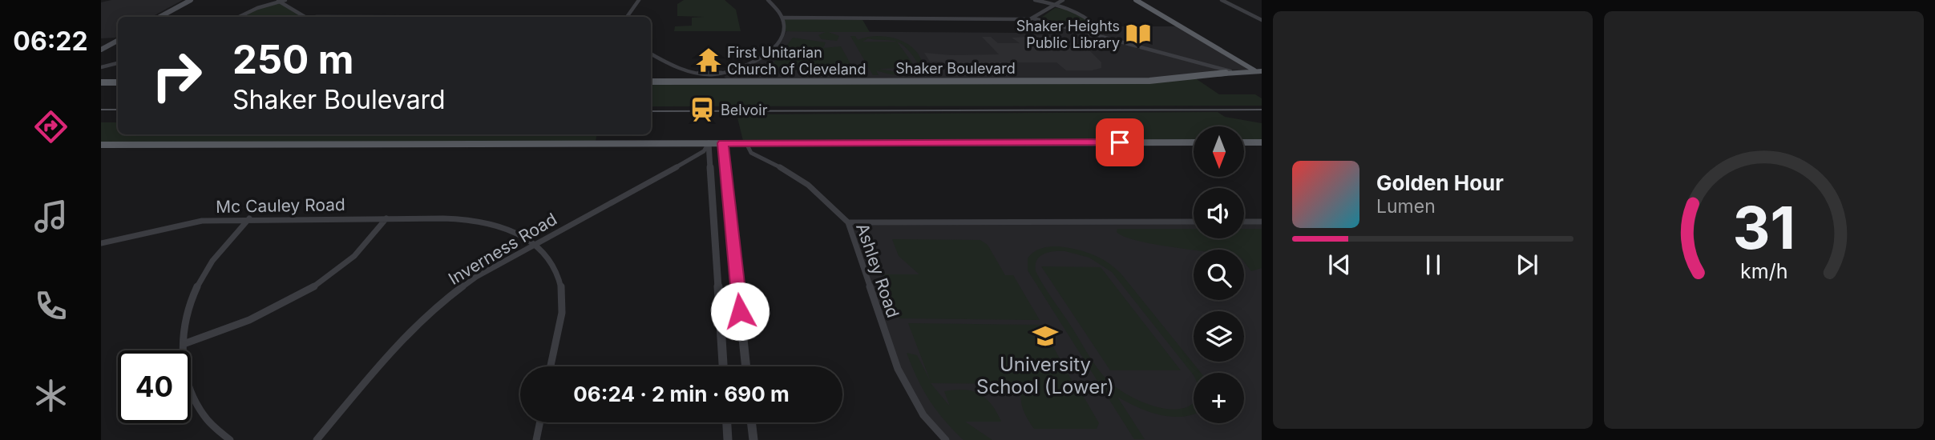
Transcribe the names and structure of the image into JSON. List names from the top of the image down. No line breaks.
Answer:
{"streets":{"main road":["Shaker Boulevard"],"street":["Mc Cauley Road","Inverness Road","Ashley Road"]},"crossings":[["Mc Cauley Road","Inverness Road"]],"places":{"library":["Shaker Heights Public Library"],"temple":["First Unitarian Church of Cleveland"],"station":["Belvoir"],"school or university":["University School (Lower)"]},"north":"bottom","page":{"tabs":"06:22","turn":["250 m","Shaker Boulevard"],"map_buttons":"+","song":["Golden Hour","Lumen"],"limit":"40","trip":"06:24 · 2 min · 690 m","gauge":["31","km/h"]}}
